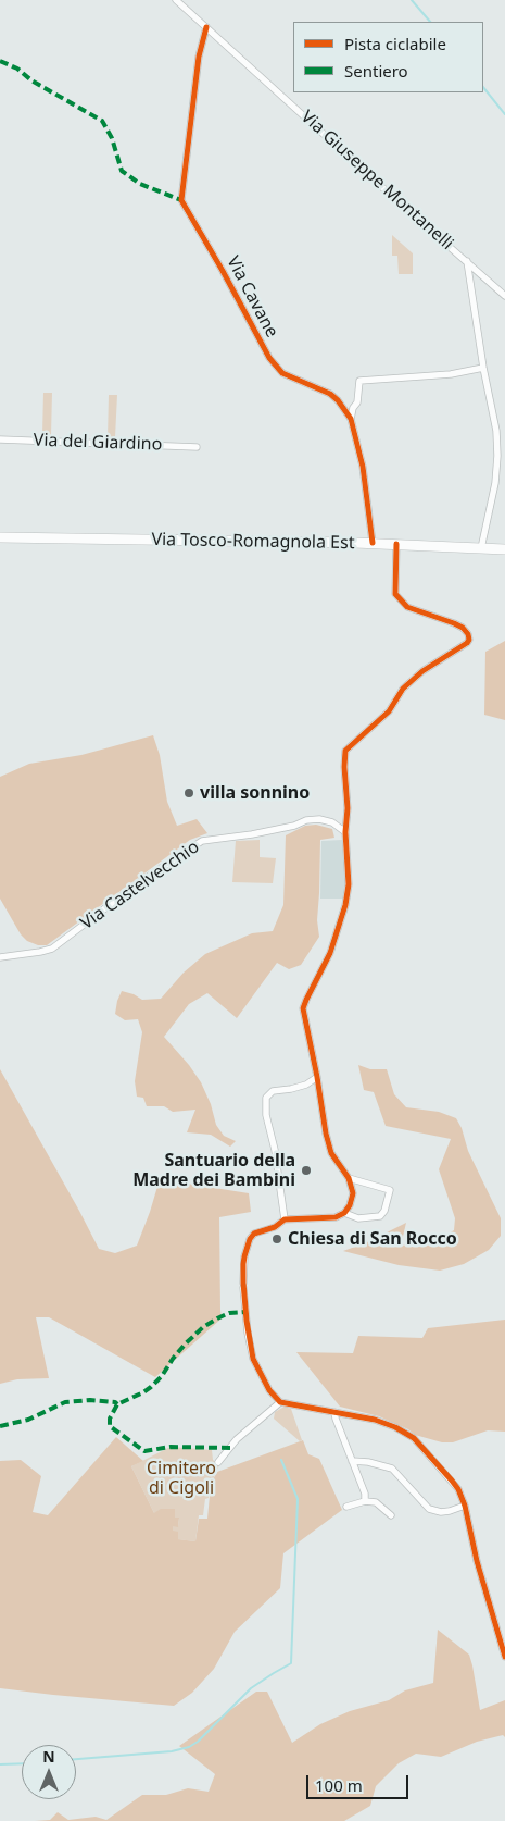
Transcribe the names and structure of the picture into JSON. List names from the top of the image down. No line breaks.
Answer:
{"streets":{"main road":["Via Tosco-Romagnola Est"],"street":["Via Giuseppe Montanelli","Via Cavane","Via del Giardino","Via Castelvecchio"]},"crossings":[["Via Giuseppe Montanelli","Via Cavane"],["Via Cavane","Via Tosco-Romagnola Est"]],"parks":["Cimitero di Cigoli"],"places":["villa sonnino","Santuario della Madre dei Bambini","Chiesa di San Rocco"],"legend":["Pista ciclabile","Sentiero"],"scale_bar":"100 m","north":"top"}
